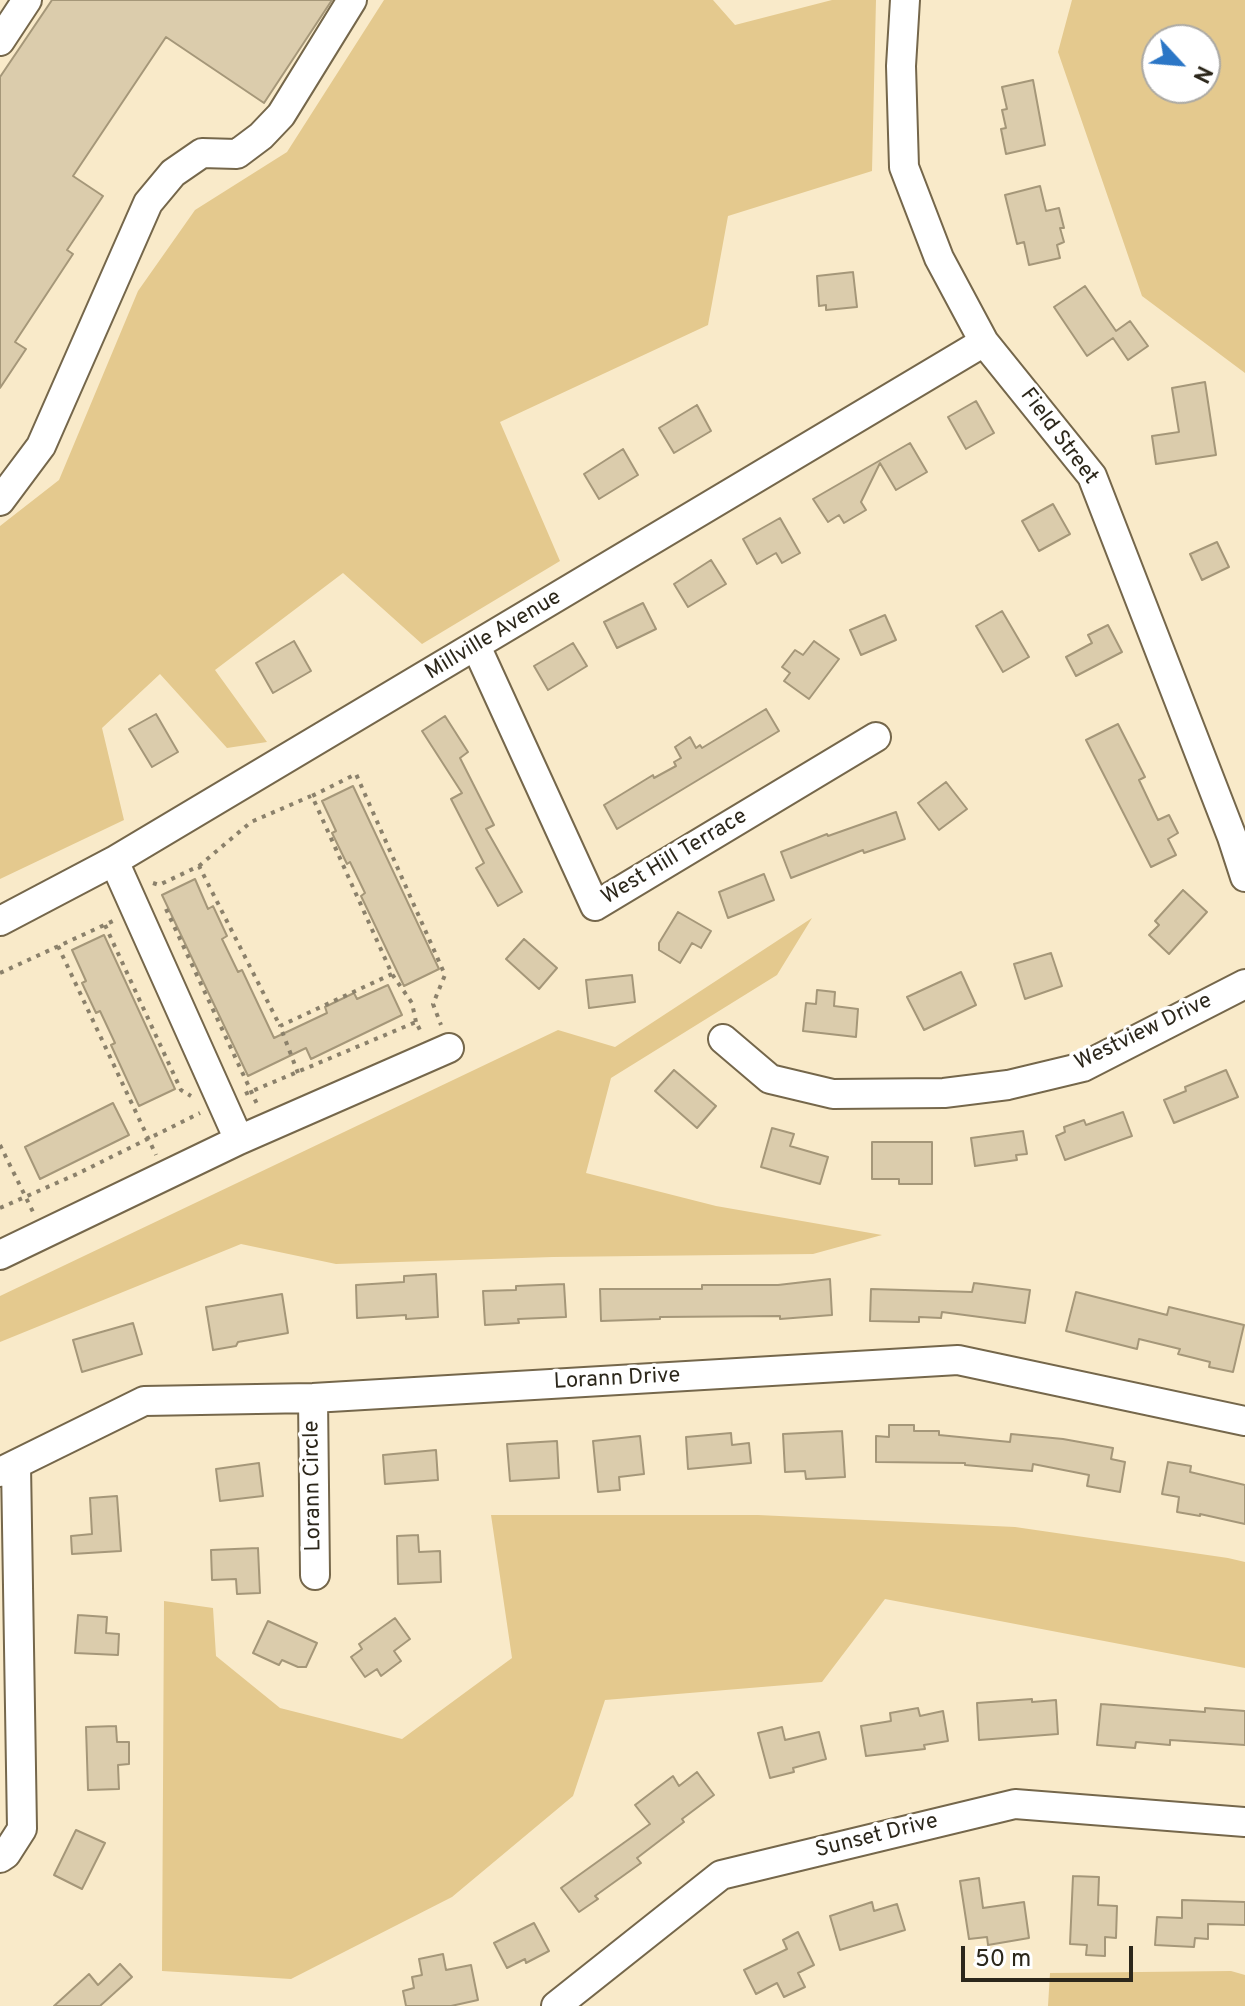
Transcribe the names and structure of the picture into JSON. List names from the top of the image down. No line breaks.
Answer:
{"streets":{"street":["Field Street","Millville Avenue","West Hill Terrace","Westview Drive","Lorann Drive","Lorann Circle","Sunset Drive"]},"crossings":[["Field Street","Millville Avenue"],["Millville Avenue","West Hill Terrace"],["Lorann Drive","Lorann Circle"]],"scale_bar":"50 m","north":"bottom right"}
